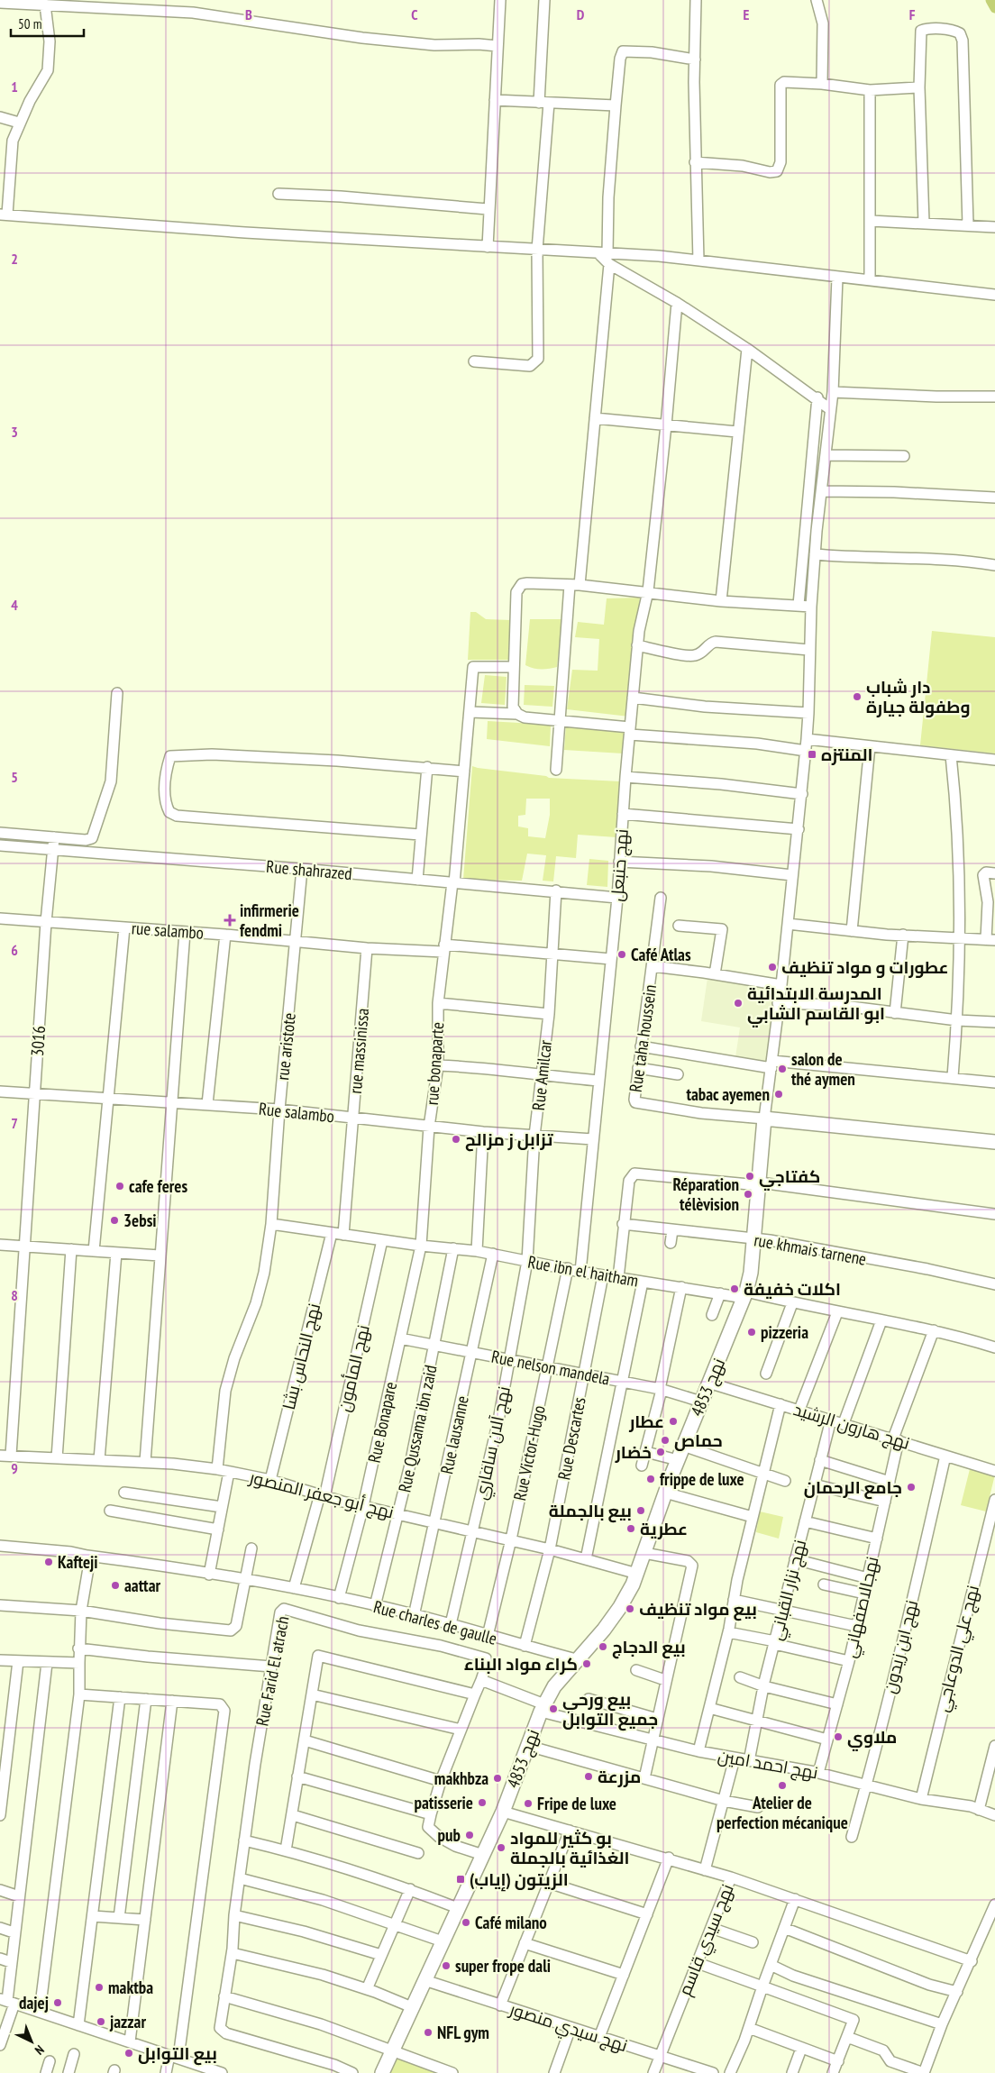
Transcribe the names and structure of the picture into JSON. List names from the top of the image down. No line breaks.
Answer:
{"streets":{"street":["نهج حنبعل","Rue shahrazed","rue salambo","Rue taha houssein","3016","rue aristote","rue massinissa","rue bonaparte","Rue Amilcar","Rue salambo","rue khmais tarnene","Rue ibn el haitham","نهج النحاس بشا","Rue nelson mandela","نهج المأمون","نهج 4853","Rue Bonapare","نهج هارون الرشيد","Rue Qussama ibn zaid","Rue lausanne","Rue Descartes","نهج آلان سافاري","Rue Victor-Hugo","نهج أبو جعفر المنصور","نهج نزار القباني","نهجالاصفهاني","Rue charles de gaulle","نهج ابن زيدون","نهج علي الدوعاجي","Rue Farid El atrach","نهج احمد امين","نهج سيدي قاسم","نهج سيدي منصور"]},"crossings":[["نهج حنبعل","Rue shahrazed"],["نهج حنبعل","rue salambo"],["نهج حنبعل","Rue salambo"],["نهج حنبعل","Rue ibn el haitham"],["Rue shahrazed","3016"],["Rue shahrazed","rue aristote"],["Rue shahrazed","rue bonaparte"],["Rue shahrazed","Rue Amilcar"],["rue salambo","3016"],["rue salambo","rue aristote"],["rue salambo","rue massinissa"],["rue salambo","rue bonaparte"],["rue salambo","Rue Amilcar"],["Rue taha houssein","نهج 4853"],["3016","Rue salambo"],["3016","نهج أبو جعفر المنصور"],["rue aristote","Rue salambo"],["rue aristote","Rue ibn el haitham"],["rue aristote","نهج أبو جعفر المنصور"],["rue massinissa","Rue salambo"],["rue massinissa","Rue ibn el haitham"],["rue bonaparte","Rue salambo"],["rue bonaparte","Rue ibn el haitham"],["rue bonaparte","Rue Bonapare"],["Rue Amilcar","Rue salambo"],["Rue Amilcar","Rue ibn el haitham"],["Rue Amilcar","نهج آلان سافاري"],["rue khmais tarnene","نهج 4853"],["Rue ibn el haitham","نهج النحاس بشا"],["Rue ibn el haitham","نهج المأمون"],["Rue ibn el haitham","نهج 4853"],["Rue ibn el haitham","Rue Bonapare"],["Rue ibn el haitham","Rue Qussama ibn zaid"],["Rue ibn el haitham","Rue lausanne"],["Rue ibn el haitham","Rue Descartes"],["Rue ibn el haitham","نهج آلان سافاري"],["Rue ibn el haitham","Rue Victor-Hugo"],["Rue ibn el haitham","نهجالاصفهاني"],["نهج النحاس بشا","نهج أبو جعفر المنصور"],["Rue nelson mandela","نهج 4853"],["Rue nelson mandela","Rue Bonapare"],["Rue nelson mandela","Rue Qussama ibn zaid"],["Rue nelson mandela","Rue lausanne"],["Rue nelson mandela","Rue Descartes"],["Rue nelson mandela","نهج آلان سافاري"],["Rue nelson mandela","Rue Victor-Hugo"],["نهج المأمون","نهج أبو جعفر المنصور"],["نهج المأمون","Rue charles de gaulle"],["نهج 4853","نهج هارون الرشيد"],["نهج 4853","نهج أبو جعفر المنصور"],["نهج 4853","Rue charles de gaulle"],["نهج 4853","نهج احمد امين"],["نهج 4853","نهج سيدي قاسم"],["نهج 4853","نهج سيدي منصور"],["Rue Bonapare","نهج أبو جعفر المنصور"],["Rue Bonapare","Rue charles de gaulle"],["نهج هارون الرشيد","نهج نزار القباني"],["نهج هارون الرشيد","نهجالاصفهاني"],["نهج هارون الرشيد","نهج ابن زيدون"],["Rue Qussama ibn zaid","نهج أبو جعفر المنصور"],["Rue Qussama ibn zaid","Rue charles de gaulle"],["Rue lausanne","نهج أبو جعفر المنصور"],["Rue lausanne","Rue charles de gaulle"],["Rue Descartes","نهج أبو جعفر المنصور"],["Rue Descartes","Rue charles de gaulle"],["نهج آلان سافاري","نهج أبو جعفر المنصور"],["نهج آلان سافاري","Rue charles de gaulle"],["Rue Victor-Hugo","نهج أبو جعفر المنصور"],["Rue Victor-Hugo","Rue charles de gaulle"],["نهج نزار القباني","نهج احمد امين"],["نهجالاصفهاني","نهج احمد امين"],["نهج ابن زيدون","نهج احمد امين"],["نهج علي الدوعاجي","نهج احمد امين"],["نهج سيدي قاسم","نهج سيدي منصور"]],"places":{"other":["دار شباب وطفولة جيارة","Café Atlas","عطورات و مواد تنظيف","المدرسة الابتدائية ابو القاسم الشابي","salon de thé aymen","tabac ayemen","تزابل ز مزالح","كفتاجي","cafe feres","Réparation télèvision","3ebsi","اكلات خفيفة","pizzeria","عطار","حماص","خضار","frippe de luxe","جامع الرحمان","بيع بالجملة","عطرية","Kafteji","aattar","بيع مواد تنظيف","بيع الدجاج","كراء مواد البناء","بيع ورحي جميع التوابل","ملاوي","مزرعة","makhbza","Atelier de perfection mécanique","patisserie","Fripe de luxe","pub","بو كثير للمواد الغذائية بالجملة","Café milano","super frope dali","maktba","dajej","jazzar","NFL gym","بيع التوابل"],"transit":["المنتزه","الزيتون (إياب)"],"health":["infirmerie fendmi"]},"scale_bar":"50 m","north":"bottom right","grid":{"columns":["B","C","D","E","F"],"rows":["1","2","3","4","5","6","7","8","9"]}}
